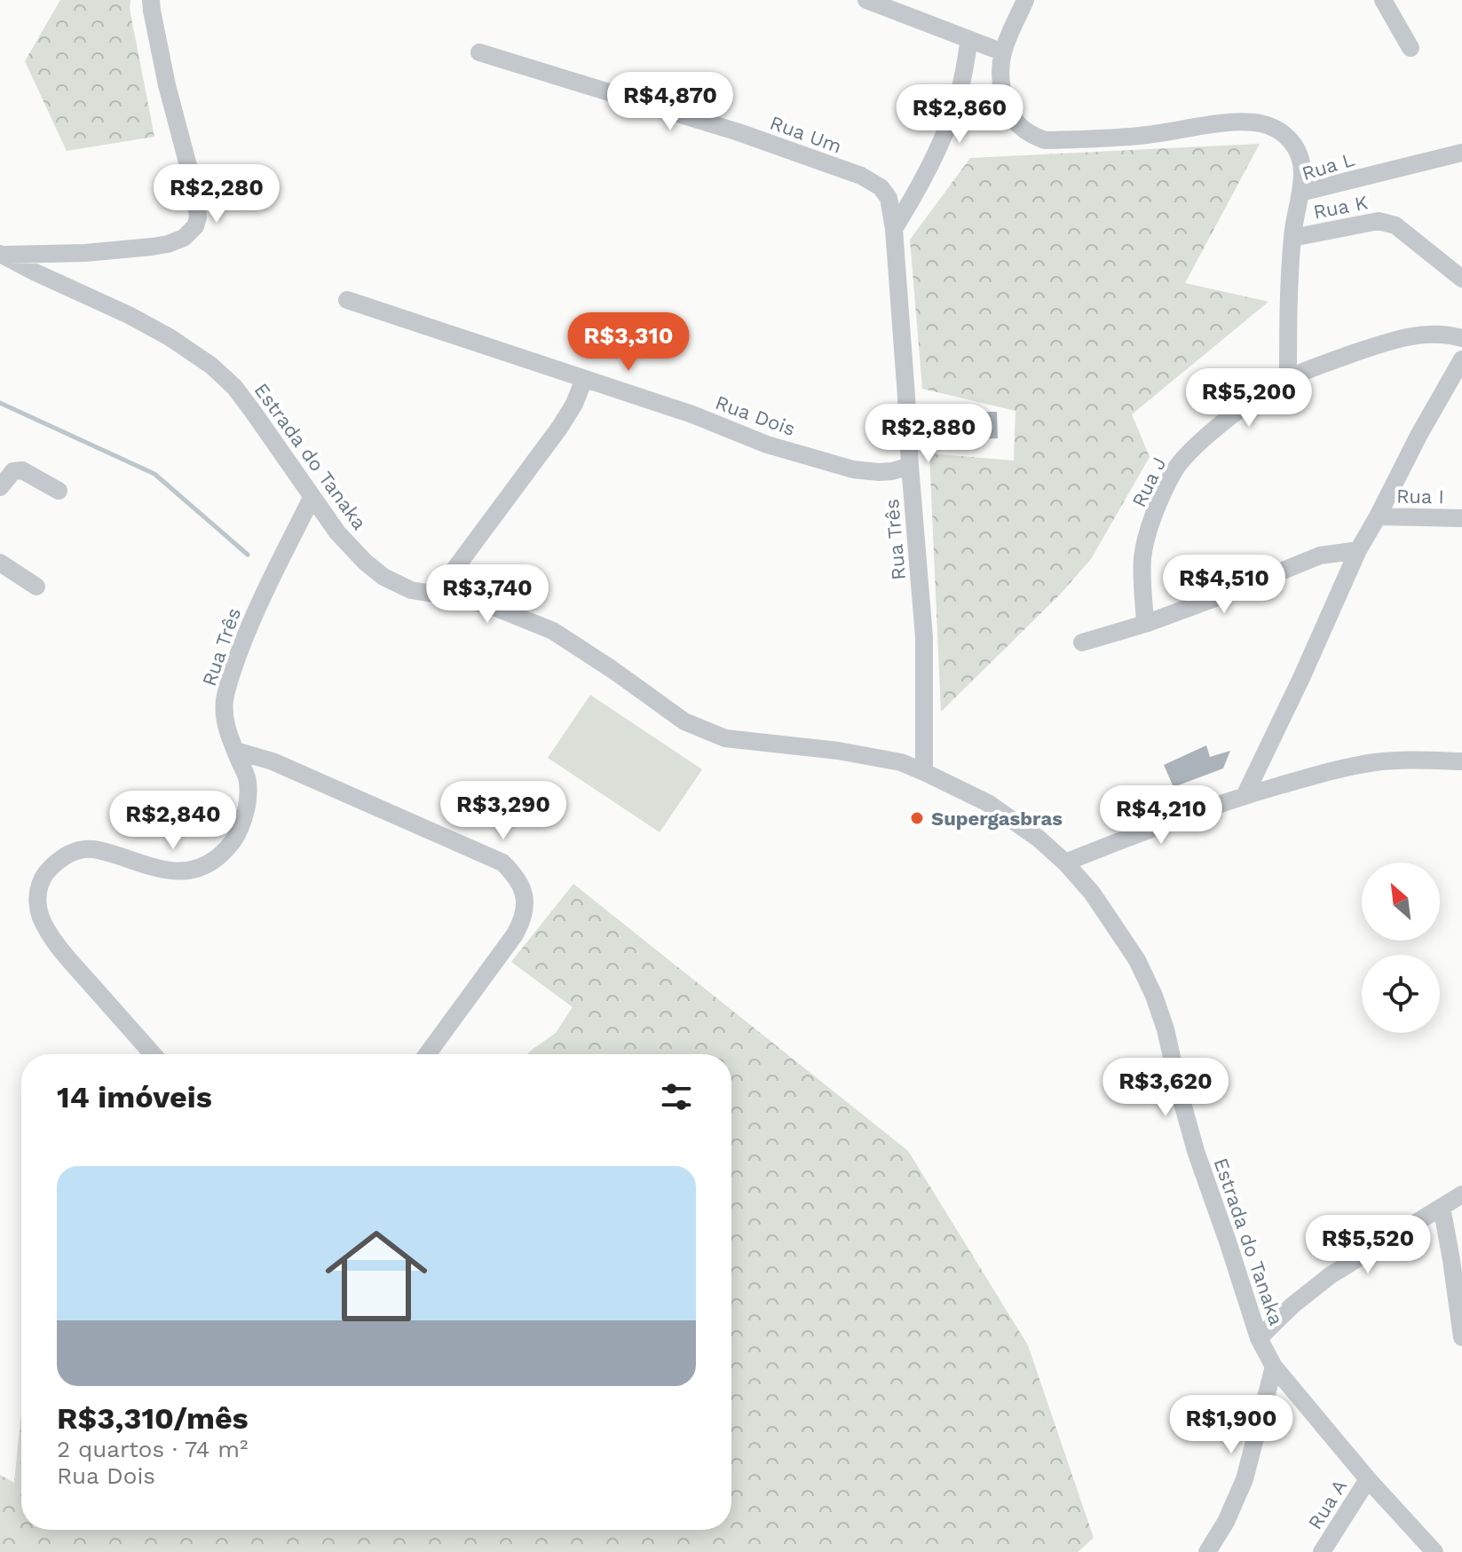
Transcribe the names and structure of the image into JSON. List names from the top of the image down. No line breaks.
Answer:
{"streets":{"street":["Rua Um","Rua L","Rua K","Rua Dois","Estrada do Tanaka","Rua J","Rua I","Rua Três","Rua A"]},"crossings":[["Rua Um","Rua Três"],["Rua L","Rua K"],["Rua L","Rua J"],["Rua Dois","Rua Três"],["Estrada do Tanaka","Rua Três"],["Estrada do Tanaka","Rua A"]],"places":["Supergasbras"],"north":"top left","page":{"price":["R$4,870","R$2,860","R$2,280","R$3,310","R$5,200","R$2,880","R$4,510","R$3,740","R$3,290","R$4,210","R$2,840","R$3,620","R$5,520","R$1,900"],"heading":"14 imóveis","list":[{"name":"R$3,310/mês","note":"2 quartos · 74 m² · Rua Dois"}]}}
